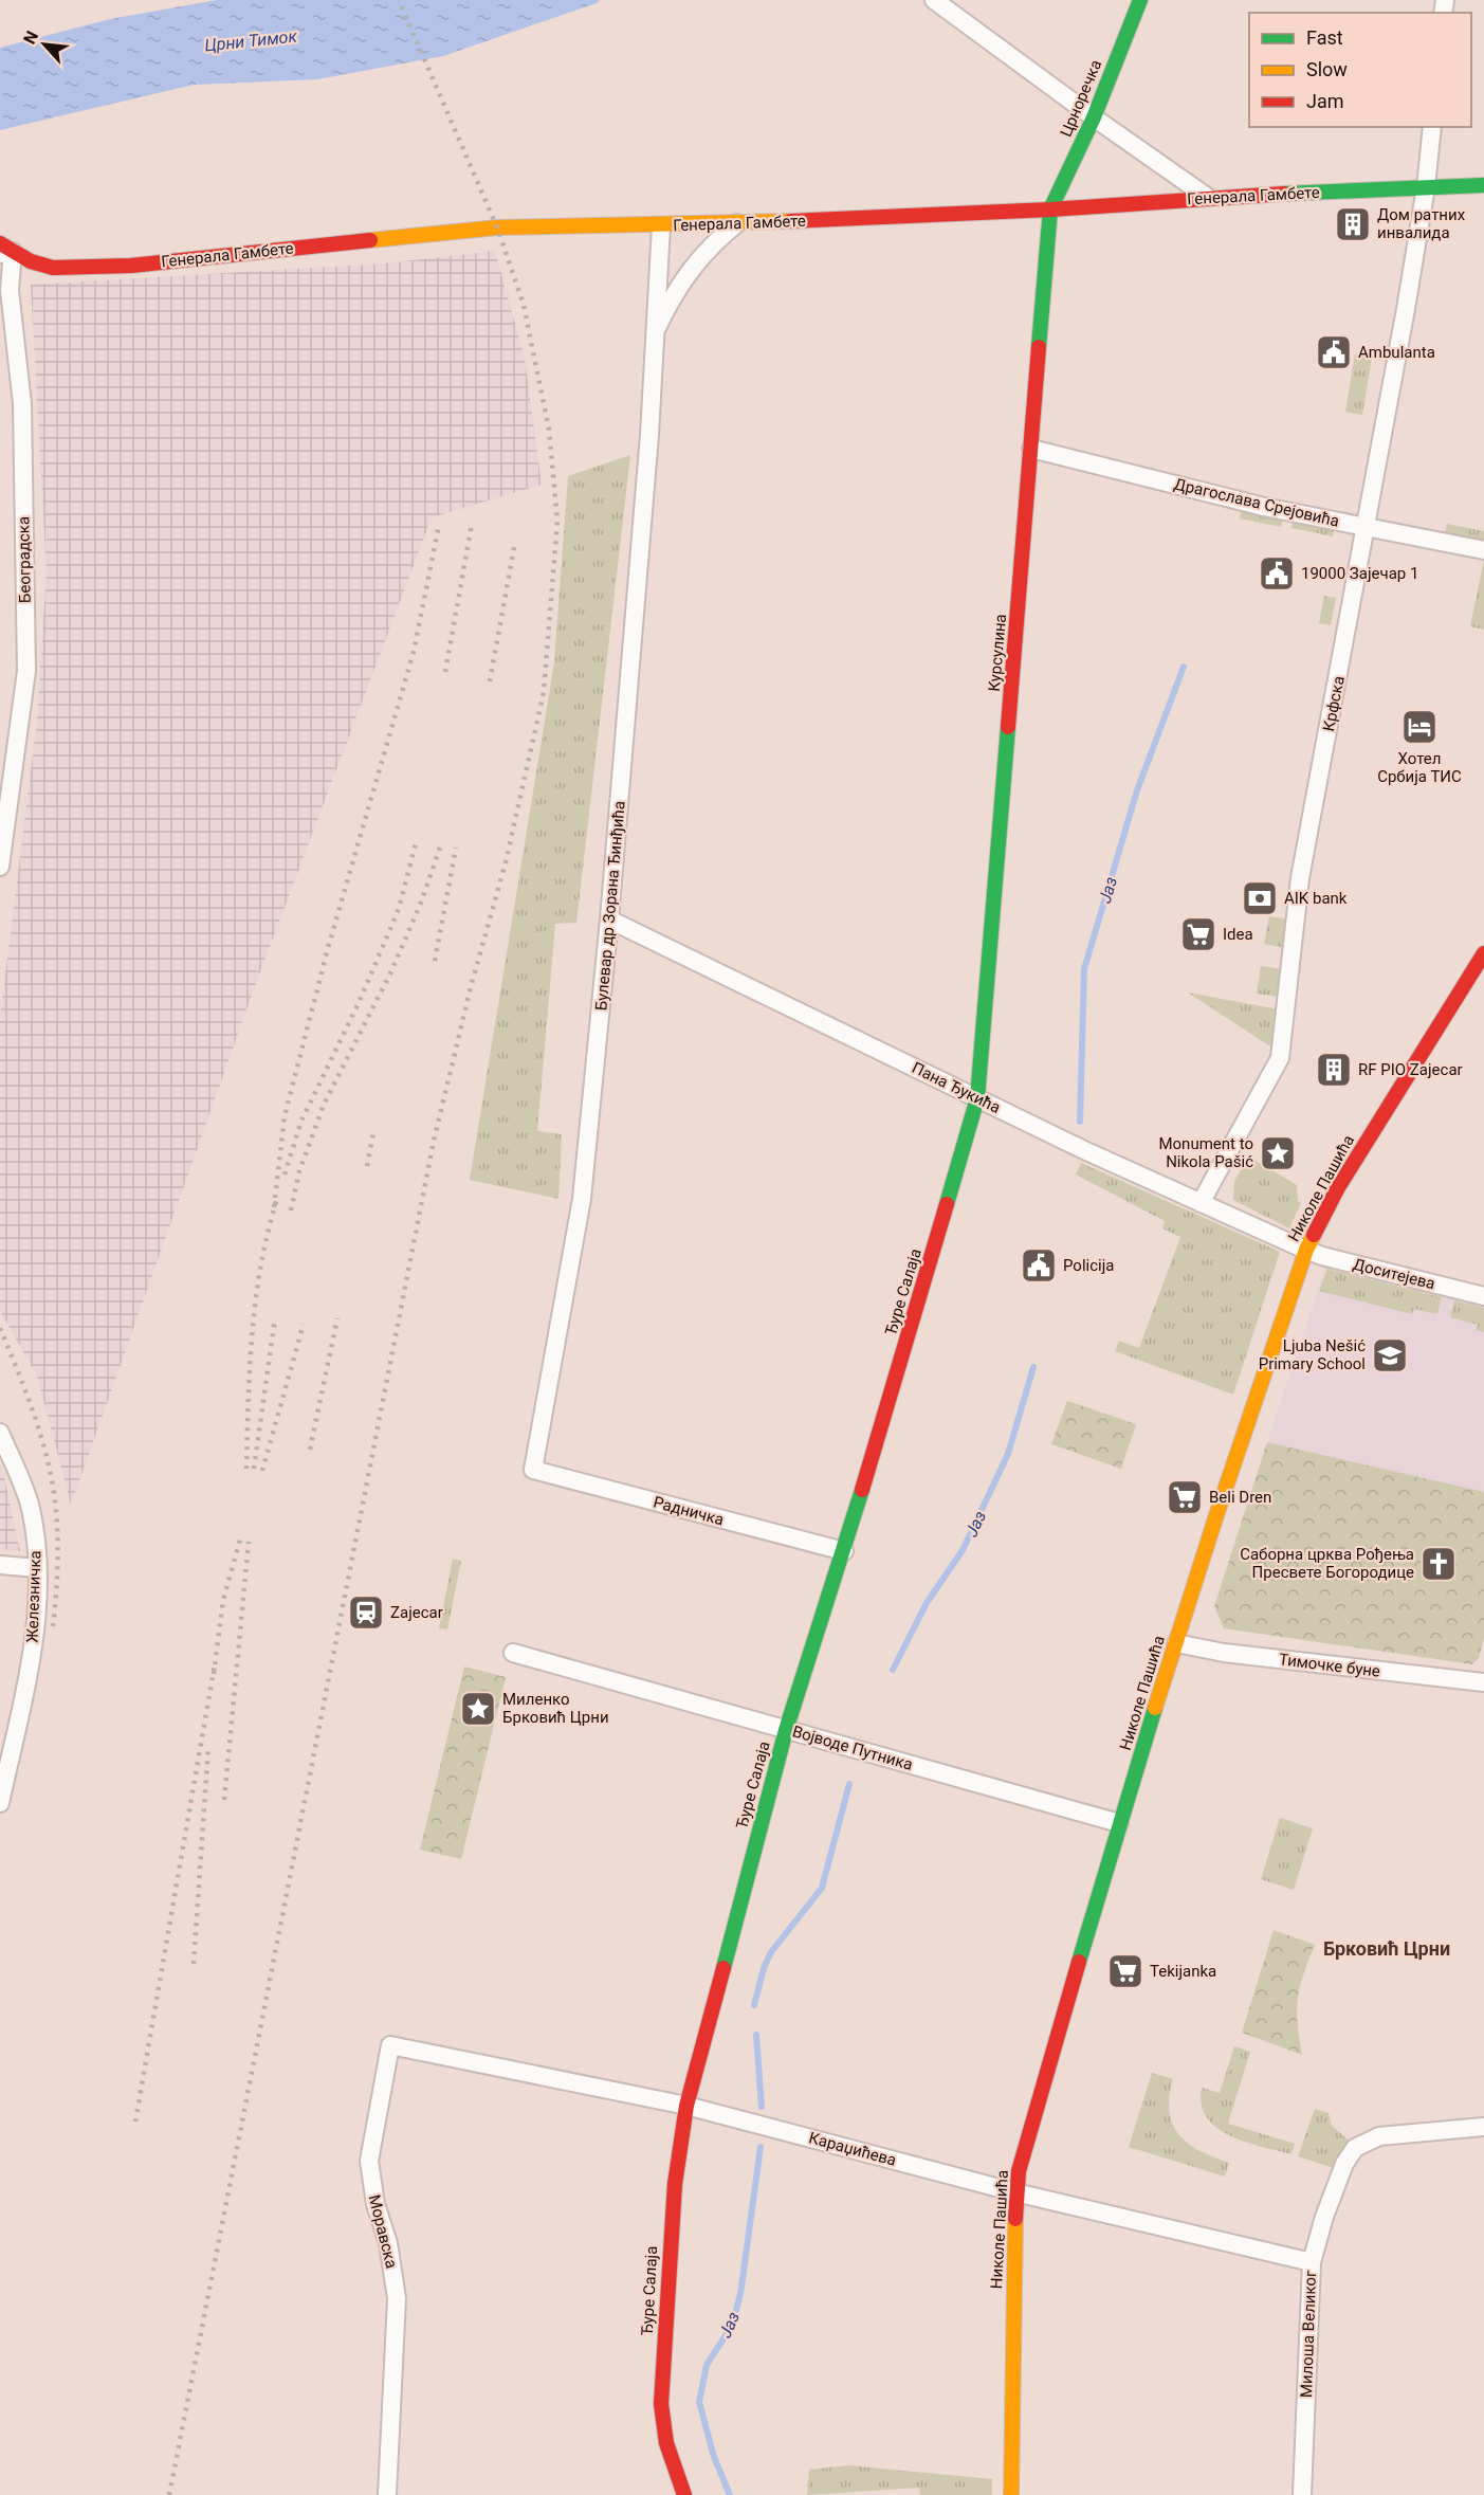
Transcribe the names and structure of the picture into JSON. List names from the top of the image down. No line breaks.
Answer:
{"streets":{"street":["Црноречка","Генерала Гамбете","Драгослава Срејовића","Београдска","Курсулина","Крфска","Булевар др Зорана Ђинђића","Пана Ђукића","Николе Пашића","Доситејева","Ђуре Салаја","Радничка","Железничка","Тимочке буне","Војводе Путника","Караџићева","Моравска","Милоша Великог"]},"crossings":[["Црноречка","Генерала Гамбете"],["Црноречка","Курсулина"],["Генерала Гамбете","Београдска"],["Генерала Гамбете","Курсулина"],["Генерала Гамбете","Крфска"],["Генерала Гамбете","Булевар др Зорана Ђинђића"],["Драгослава Срејовића","Курсулина"],["Драгослава Срејовића","Крфска"],["Курсулина","Пана Ђукића"],["Курсулина","Ђуре Салаја"],["Крфска","Пана Ђукића"],["Булевар др Зорана Ђинђића","Пана Ђукића"],["Булевар др Зорана Ђинђића","Радничка"],["Пана Ђукића","Николе Пашића"],["Пана Ђукића","Доситејева"],["Пана Ђукића","Ђуре Салаја"],["Николе Пашића","Доситејева"],["Николе Пашића","Тимочке буне"],["Николе Пашића","Војводе Путника"],["Николе Пашића","Караџићева"],["Ђуре Салаја","Радничка"],["Ђуре Салаја","Војводе Путника"],["Ђуре Салаја","Караџићева"],["Караџићева","Моравска"],["Караџићева","Милоша Великог"]],"districts":["Брковић Црни"],"water":["Црни Тимок","Јаз"],"places":{"building":["Дом ратних инвалида","RF PIO Zajecar"],"public building":["Ambulanta","19000 Зајечар 1","Policija"],"hotel":["Хотел Србија ТИС"],"bank":["AIK bank"],"supermarket":["Idea","Beli Dren","Tekijanka"],"place":["Monument to Nikola Pašić","Миленко Брковић Црни"],"school or university":["Ljuba Nešić Primary School"],"church":["Саборна црква Рођења Пресвете Богородице"],"station":["Zajecar"]},"legend":["Fast","Slow","Jam"],"north":"top left"}
